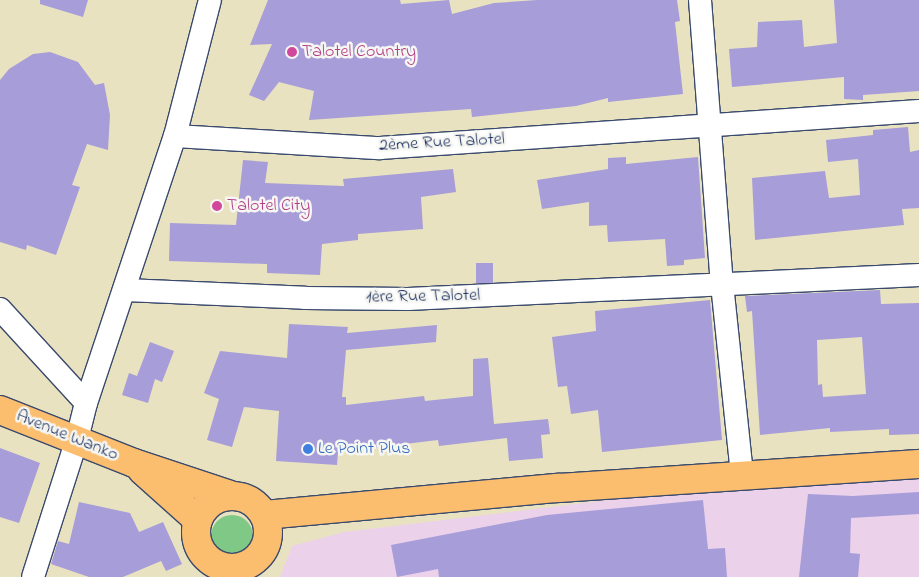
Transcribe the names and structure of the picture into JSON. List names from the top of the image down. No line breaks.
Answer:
{"streets":{"highway":["Avenue Wanko"],"street":["2ème Rue Talotel","1ère Rue Talotel"]},"places":["Talotel Country","Talotel City","Le Point Plus"]}
